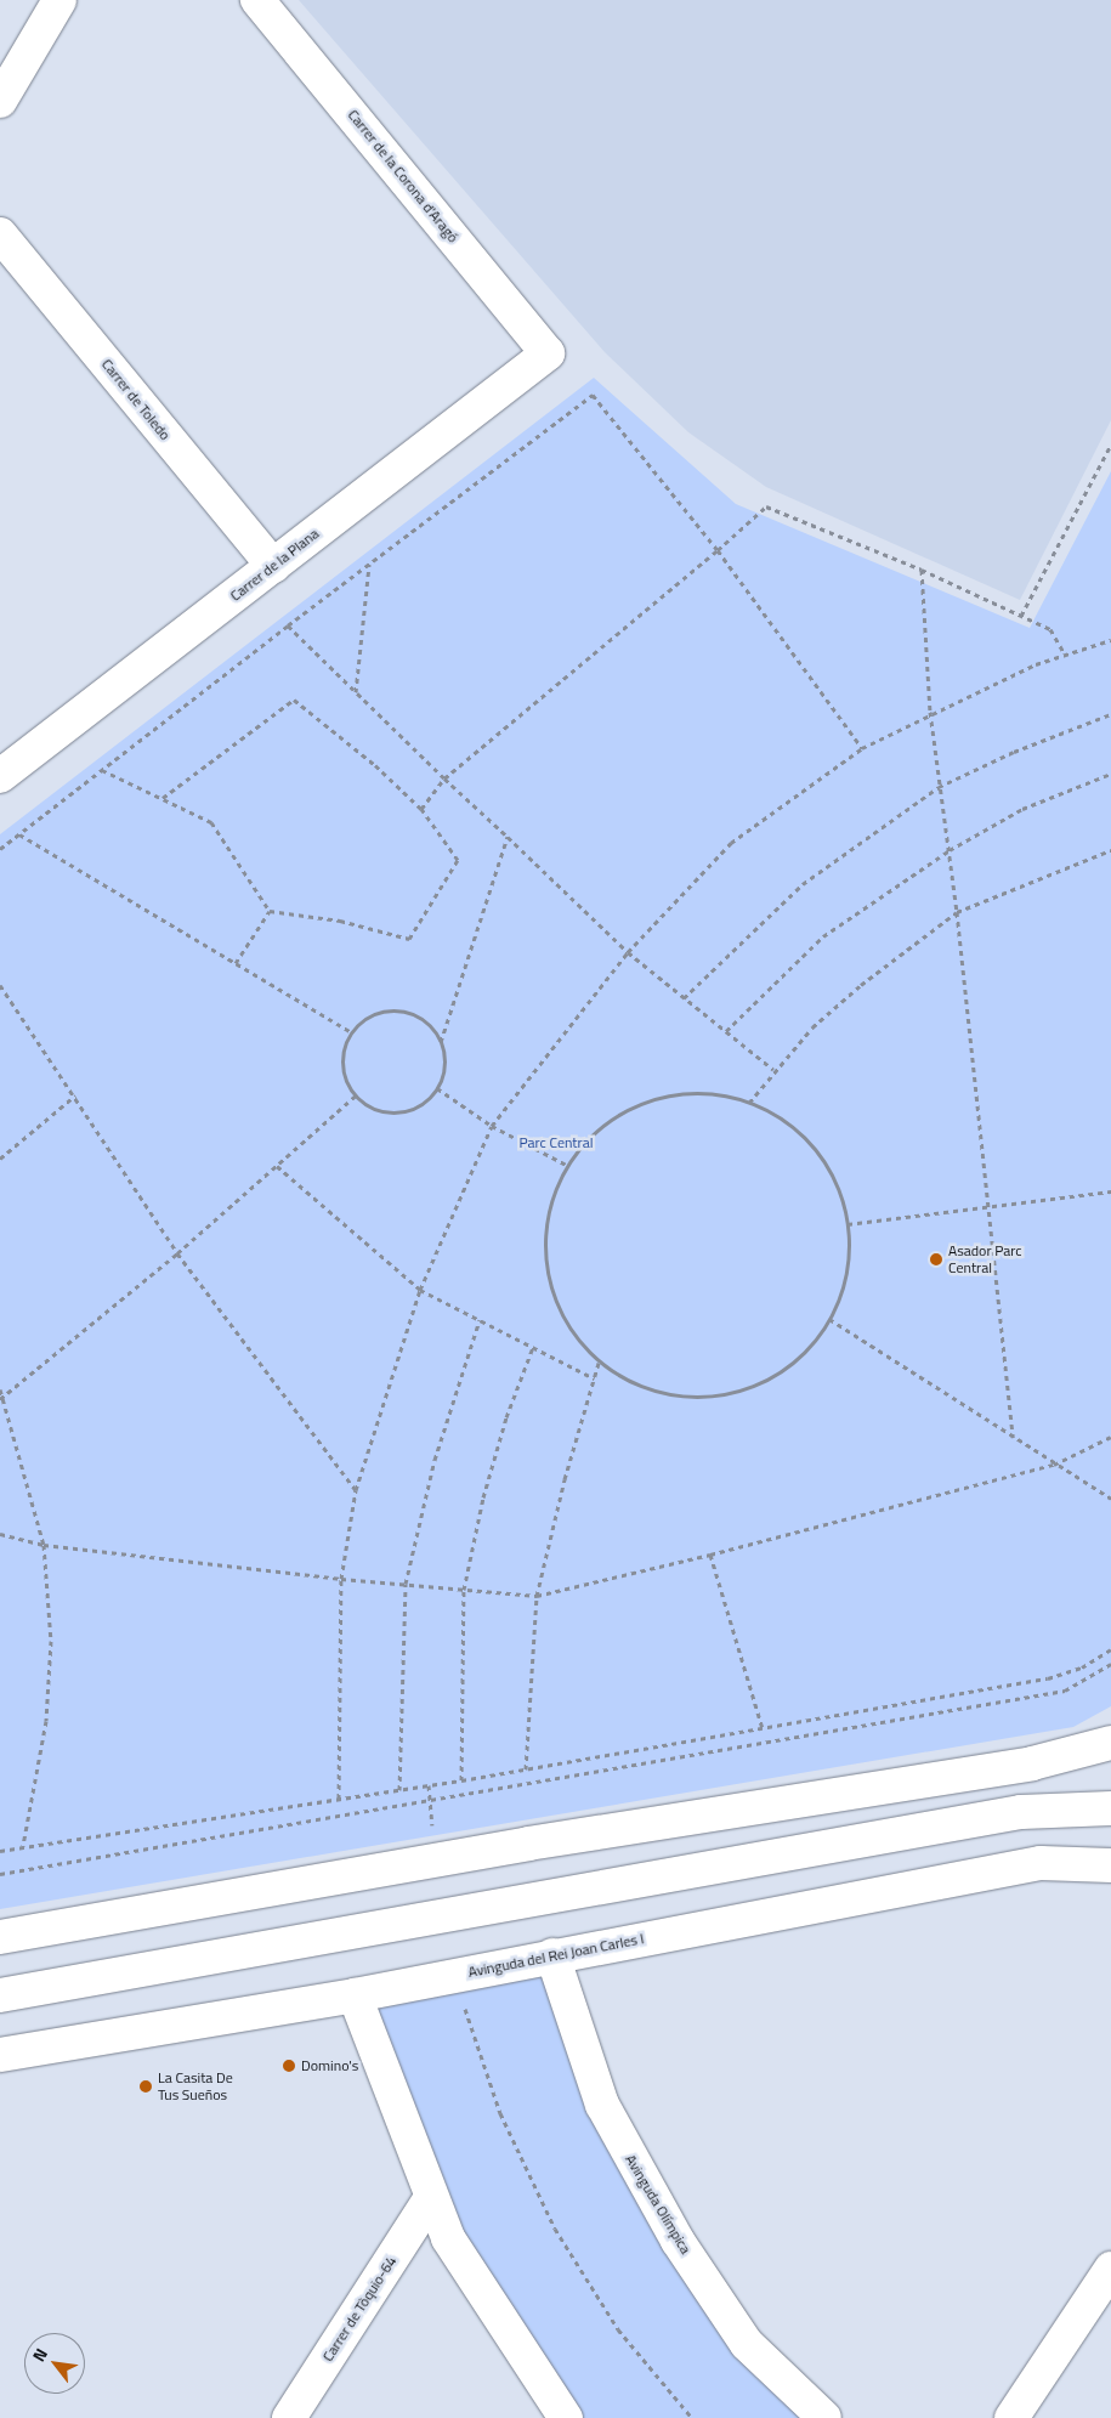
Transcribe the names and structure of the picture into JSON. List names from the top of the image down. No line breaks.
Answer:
{"streets":{"street":["Carrer de la Corona d'Aragó","Carrer de Toledo","Carrer de la Plana","Avinguda del Rei Joan Carles I","Avinguda Olímpica","Carrer de Tòquio-64"]},"crossings":[["Carrer de la Corona d'Aragó","Carrer de la Plana"],["Carrer de Toledo","Carrer de la Plana"],["Avinguda del Rei Joan Carles I","Avinguda Olímpica"]],"parks":["Parc Central"],"places":["Asador Parc Central","Domino's","La Casita De Tus Sueños"],"north":"top left"}
